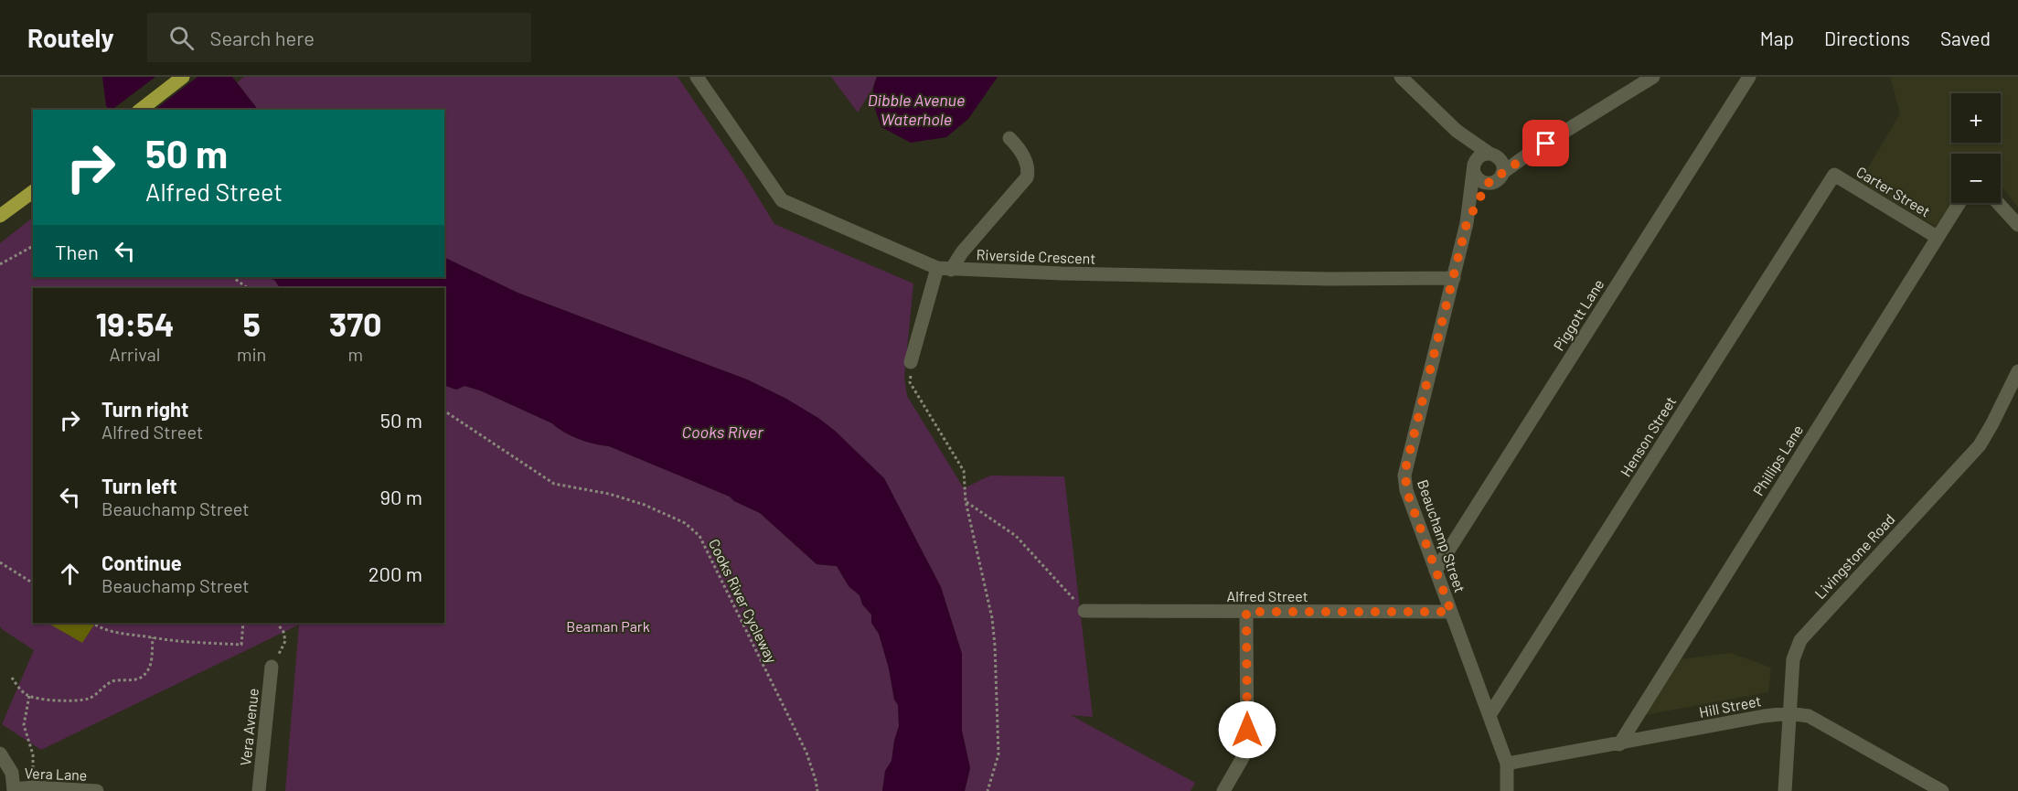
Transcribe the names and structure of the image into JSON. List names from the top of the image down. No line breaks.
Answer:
{"streets":{"street":["Carter Street","Riverside Crescent","Piggott Lane","Henson Street","Phillips Lane","Beauchamp Street","Livingstone Road","Alfred Street","Hill Street","Vera Avenue","Vera Lane"],"path":["Cooks River Cycleway"]},"crossings":[["Carter Street","Henson Street"],["Carter Street","Phillips Lane"],["Riverside Crescent","Beauchamp Street"],["Piggott Lane","Beauchamp Street"],["Henson Street","Beauchamp Street"],["Phillips Lane","Hill Street"],["Beauchamp Street","Alfred Street"],["Beauchamp Street","Hill Street"],["Livingstone Road","Hill Street"]],"water":["Dibble Avenue Waterhole","Cooks River"],"parks":["Beaman Park"],"page":{"header":"Routely","search":"Search here","nav":["Map","Directions","Saved"],"map_buttons":["+","−"],"turn":["50 m","Alfred Street"],"then":"Then","eta":["19:54","Arrival","5","min","370","m"],"list":[{"name":"Turn right","note":"Alfred Street","value":"50 m"},{"name":"Turn left","note":"Beauchamp Street","value":"90 m"},{"name":"Continue","note":"Beauchamp Street","value":"200 m"}]}}
